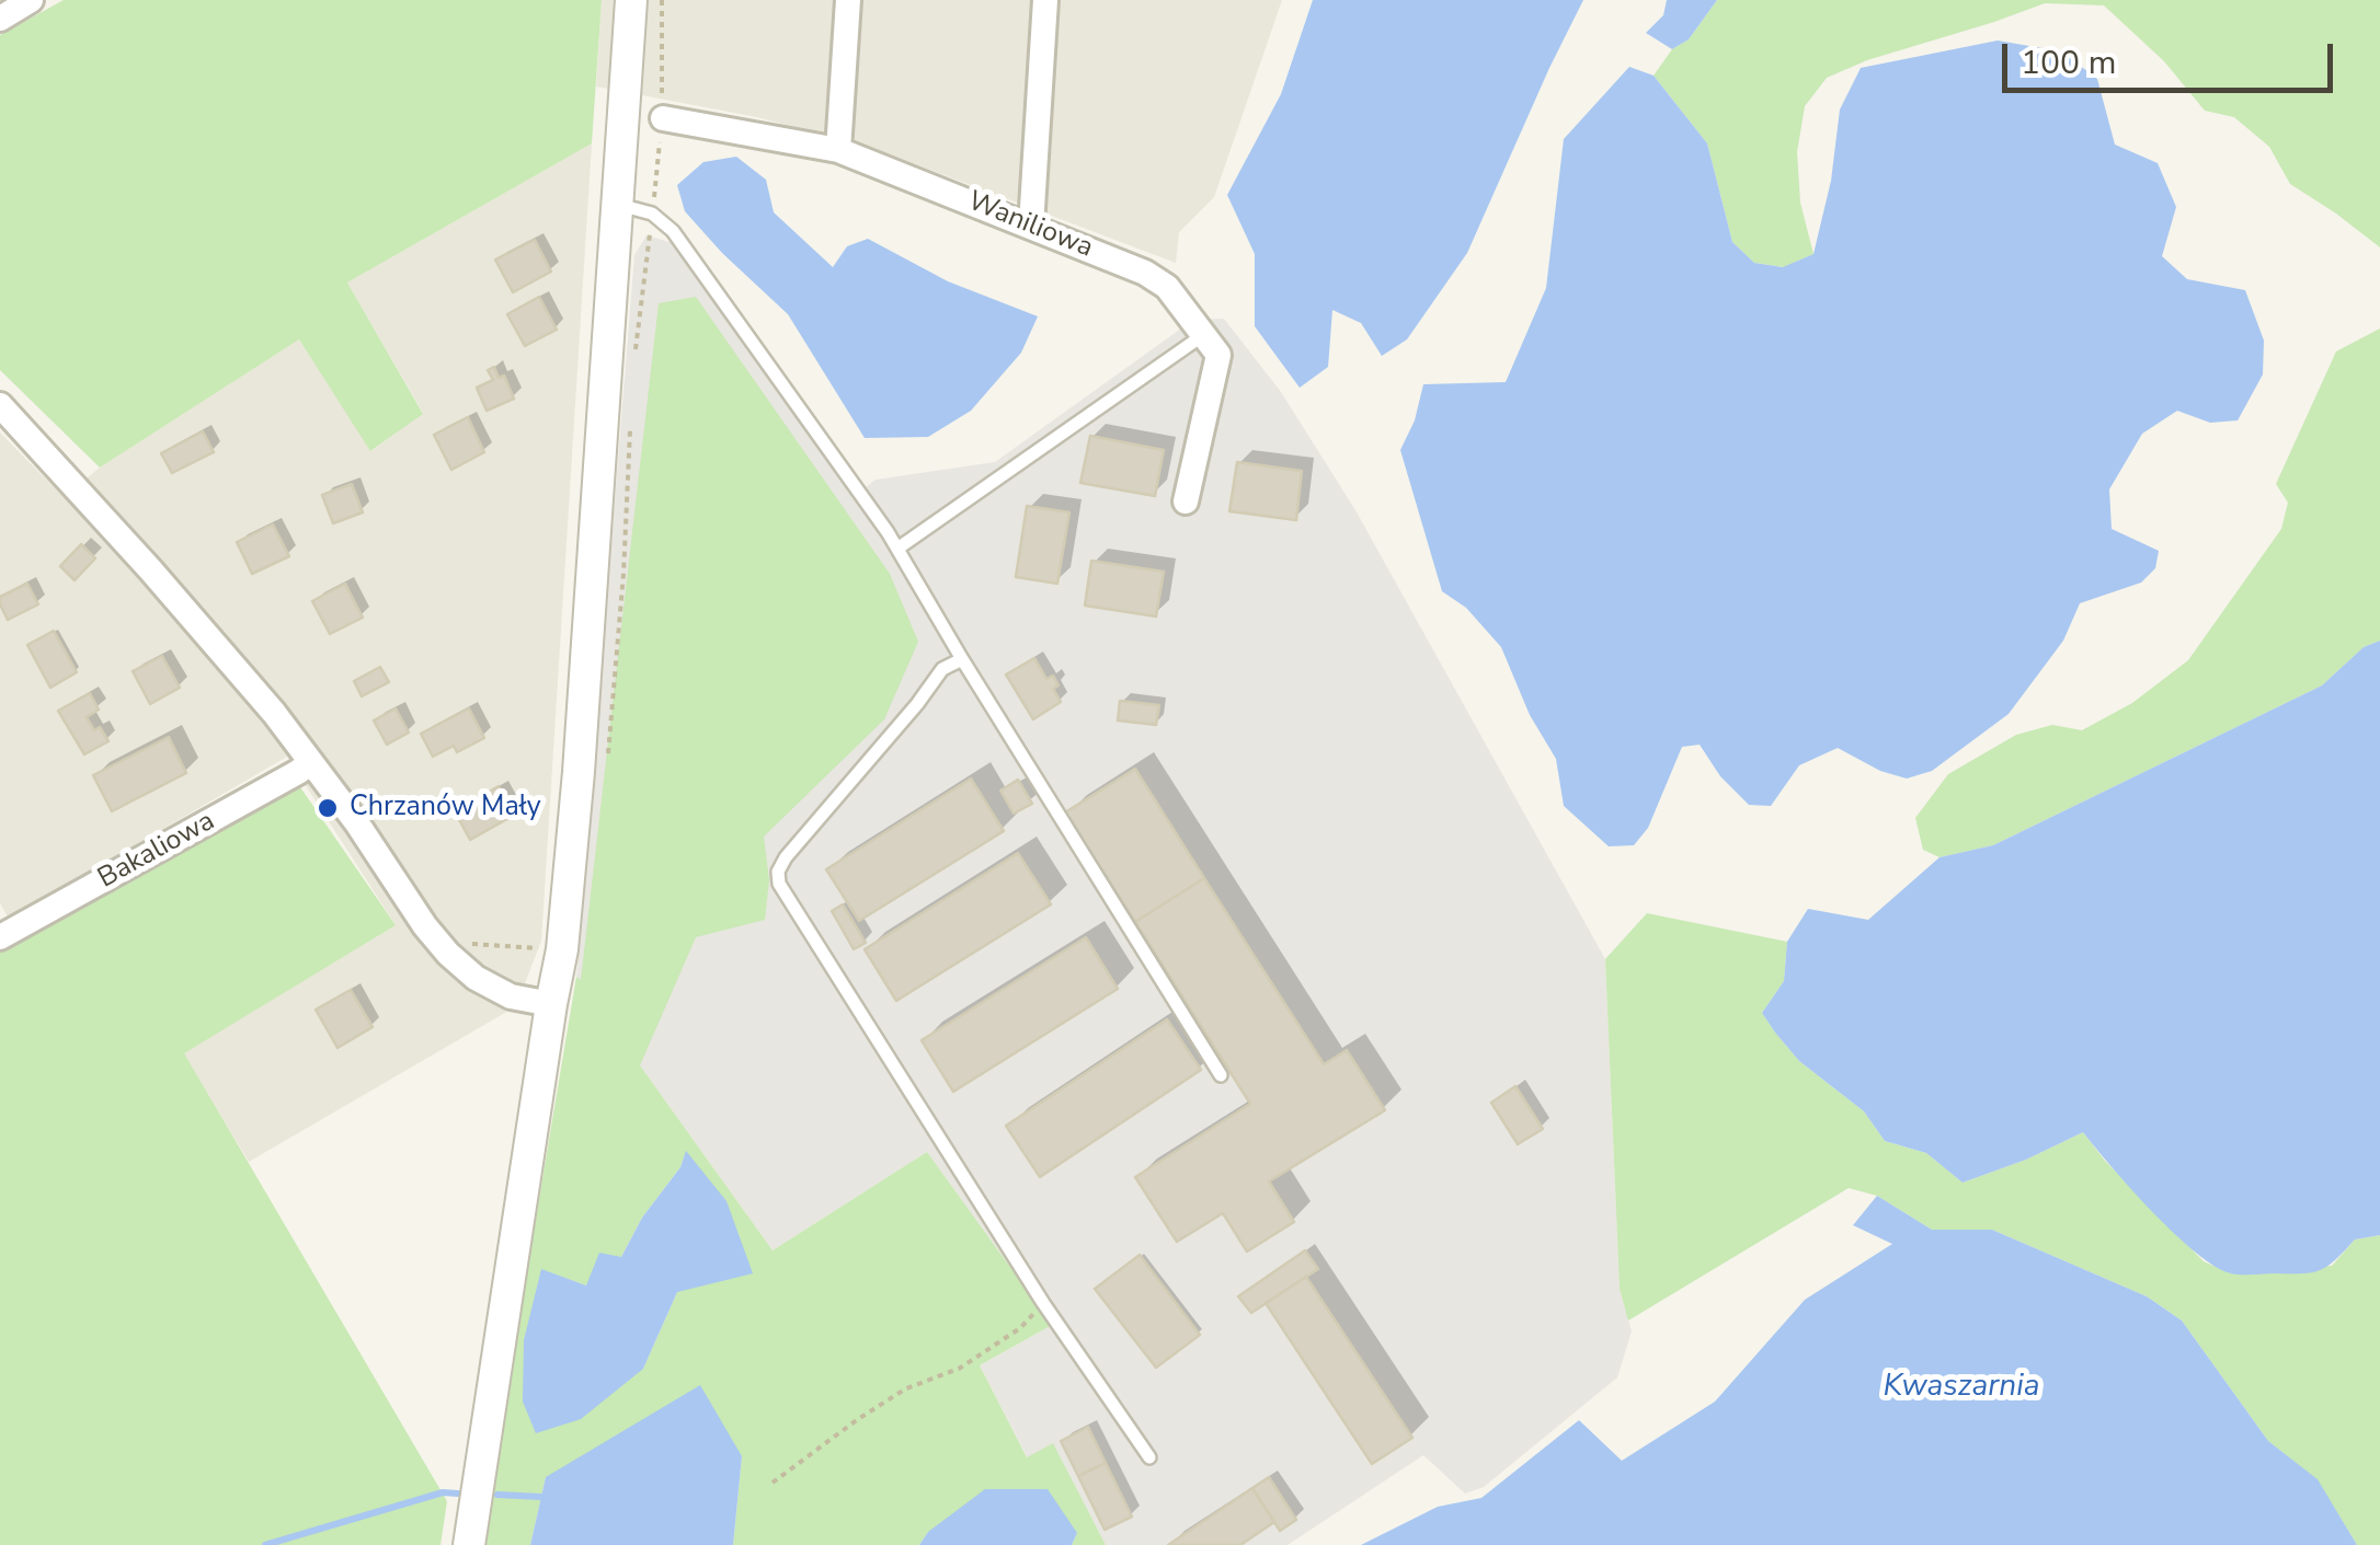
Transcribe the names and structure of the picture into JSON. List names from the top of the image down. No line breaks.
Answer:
{"streets":{"street":["Waniliowa","Bakaliowa"]},"water":["Kwaszarnia"],"places":["Chrzanów Mały"],"scale_bar":"100 m"}
